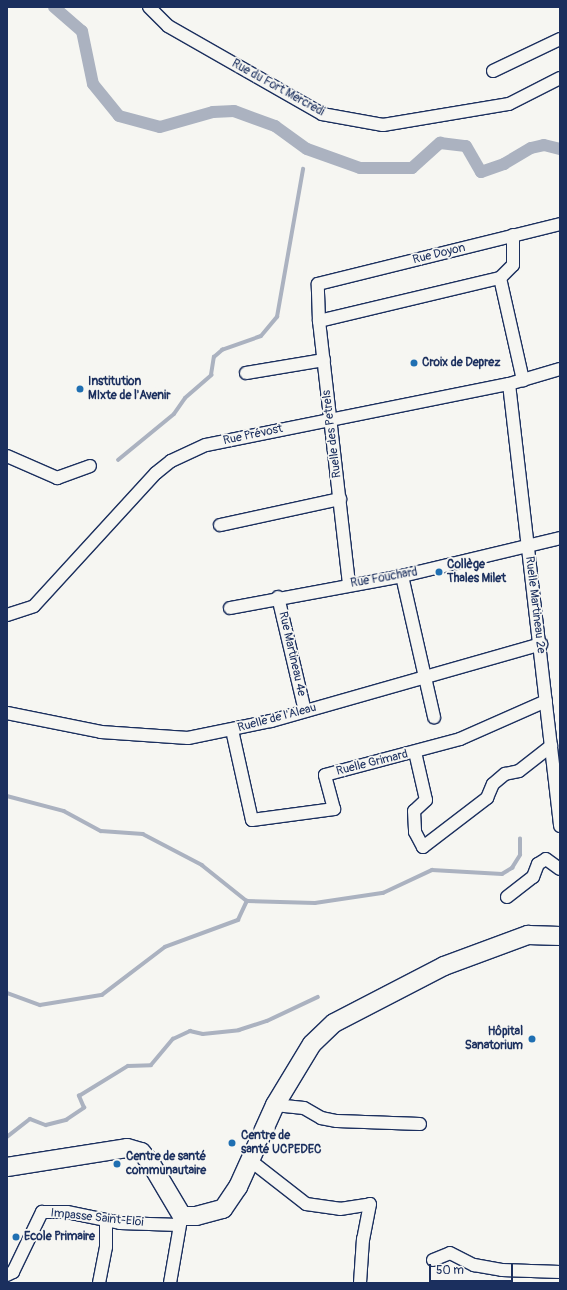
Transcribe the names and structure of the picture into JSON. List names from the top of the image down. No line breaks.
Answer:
{"streets":{"street":["Rue du Fort Mercredi","Rue Doyon","Ruelle des Petrels","Rue Prévost","Rue Fouchard","Ruelle Martineau 2e","Rue Martineau 4e","Ruelle de l'Aleau","Ruelle Grimard","Impasse Saint-Eloi"]},"crossings":[["Rue Doyon","Ruelle des Petrels"],["Ruelle des Petrels","Rue Prévost"],["Ruelle des Petrels","Rue Fouchard"],["Rue Prévost","Ruelle Martineau 2e"],["Rue Fouchard","Ruelle Martineau 2e"],["Rue Fouchard","Rue Martineau 4e"],["Ruelle Martineau 2e","Ruelle de l'Aleau"],["Ruelle Martineau 2e","Ruelle Grimard"],["Rue Martineau 4e","Ruelle de l'Aleau"],["Ruelle de l'Aleau","Ruelle Grimard"]],"places":["Croix de Deprez","Institution MIxte de l'Avenir","Collège Thales Milet","Hôpital Sanatorium","Centre de santé UCPEDEC","Centre de santé communautaire","Ecole Primaire"],"scale_bar":"50 m"}
